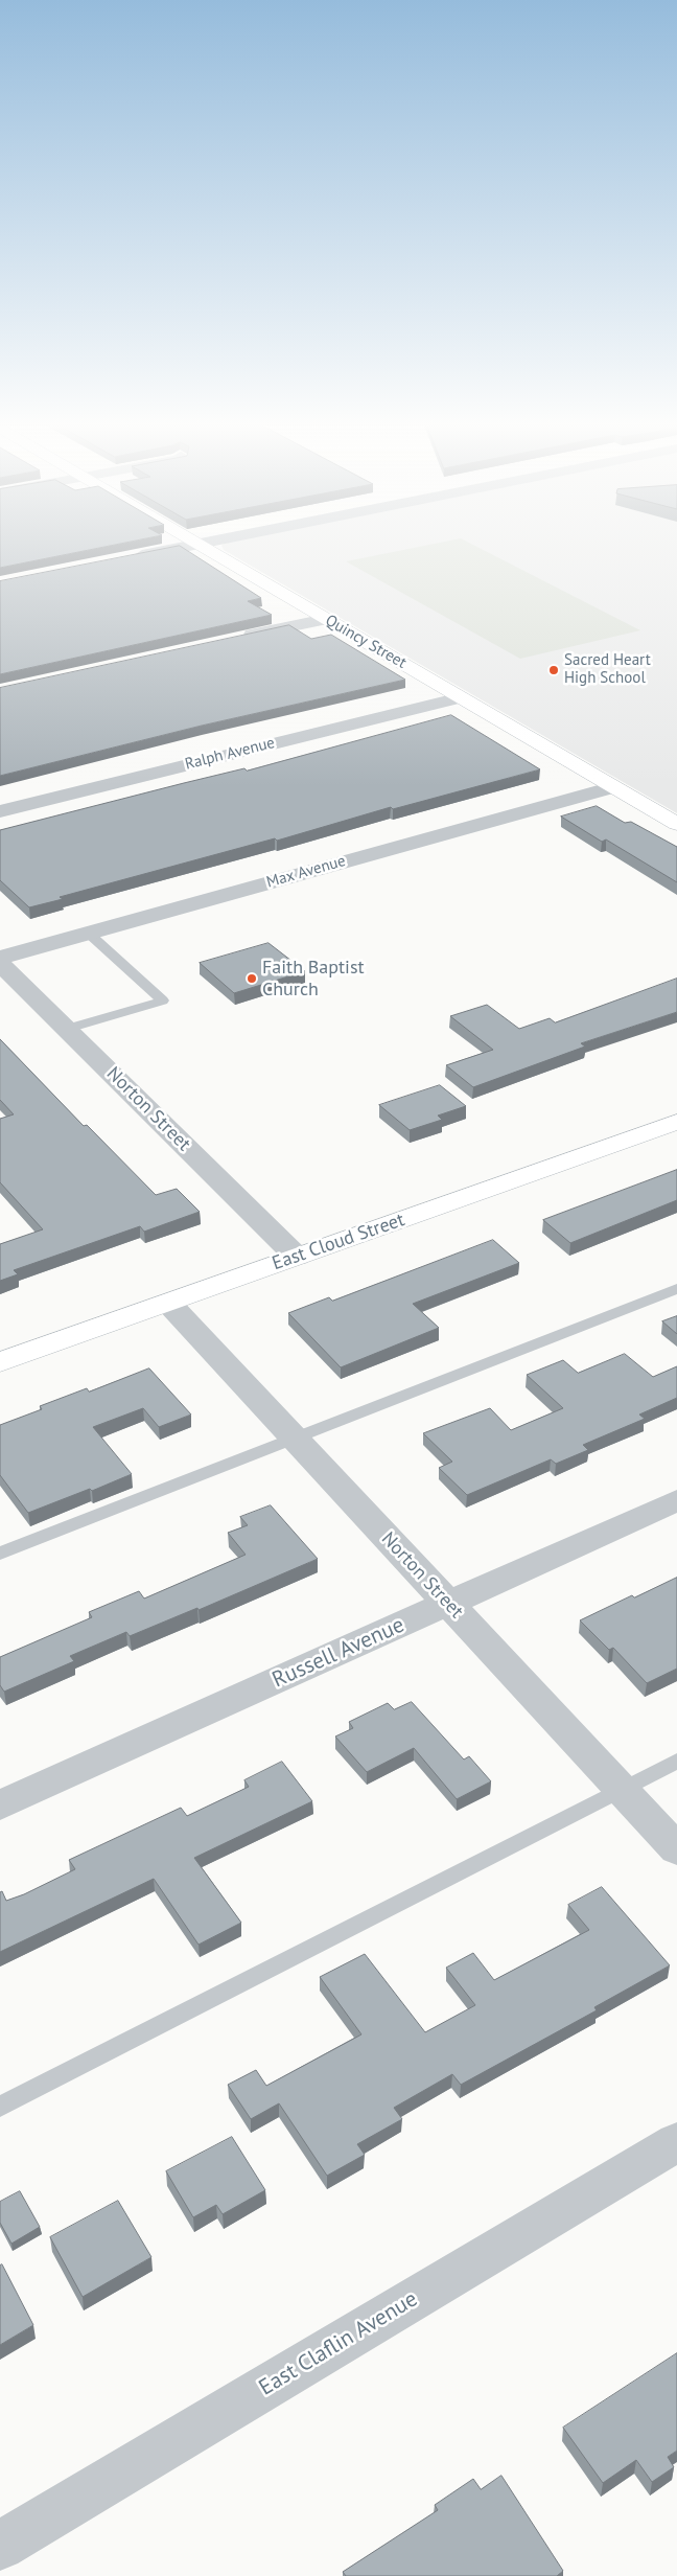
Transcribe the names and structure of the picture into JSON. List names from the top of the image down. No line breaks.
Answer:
{"streets":{"street":["Quincy Street","Ralph Avenue","Max Avenue","Norton Street","East Cloud Street","Russell Avenue","East Claflin Avenue"]},"crossings":[["Quincy Street","Ralph Avenue"],["Quincy Street","Max Avenue"],["Norton Street","East Cloud Street"],["Norton Street","Russell Avenue"]],"places":["Sacred Heart High School","Faith Baptist Church"]}
